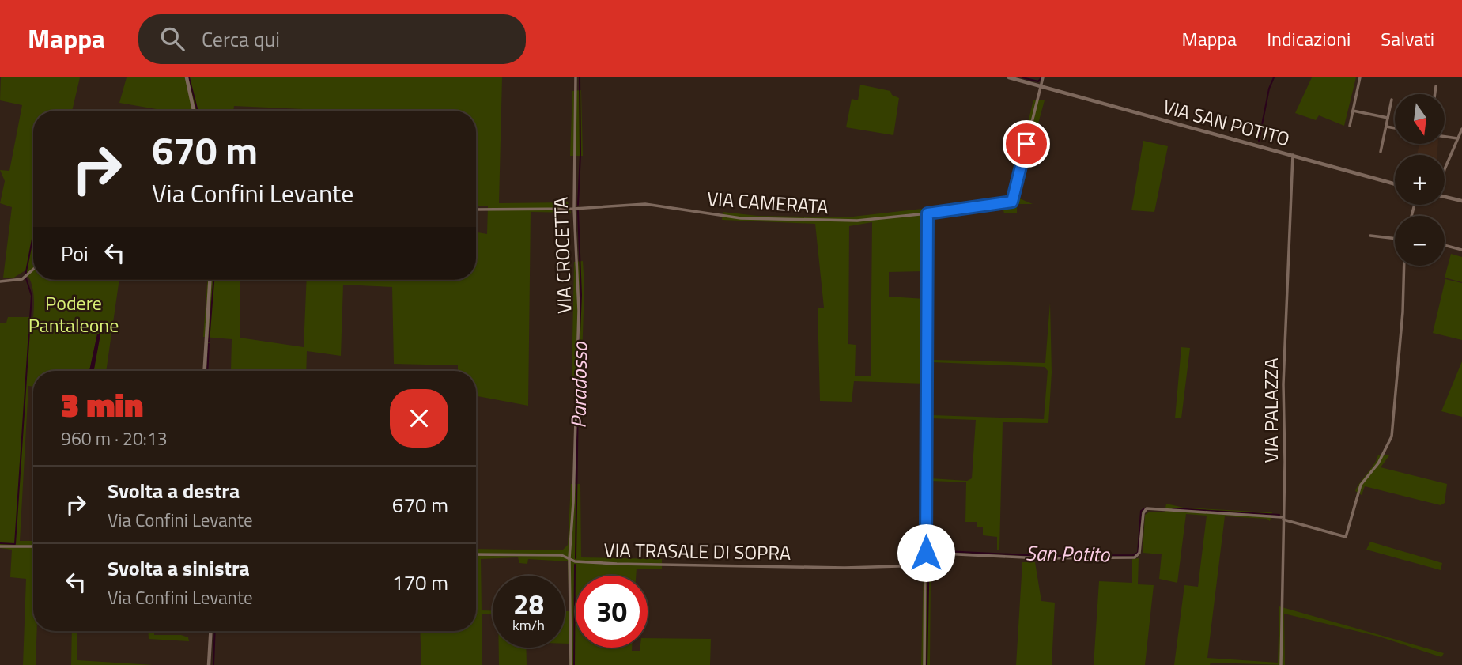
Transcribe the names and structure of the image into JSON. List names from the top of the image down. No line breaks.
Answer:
{"streets":{"street":["VIA SAN POTITO","VIA CAMERATA","VIA CROCETTA","VIA PALAZZA","VIA TRASALE DI SOPRA"]},"crossings":[["VIA SAN POTITO","VIA CAMERATA"],["VIA SAN POTITO","VIA PALAZZA"],["VIA CAMERATA","VIA CROCETTA"],["VIA CROCETTA","VIA TRASALE DI SOPRA"]],"water":["Paradosso","San Potito"],"parks":["Podere Pantaleone"],"north":"bottom","page":{"header":"Mappa","search":"Cerca qui","nav":["Mappa","Indicazioni","Salvati"],"map_buttons":["+","−"],"turn":["670 m","Via Confini Levante"],"then":"Poi","heading":["3 min","960 m · 20:13"],"list":[{"name":"Svolta a destra","note":"Via Confini Levante","value":"670 m"},{"name":"Svolta a sinistra","note":"Via Confini Levante","value":"170 m"}],"speed":"28 km/h","limit":"30"}}
